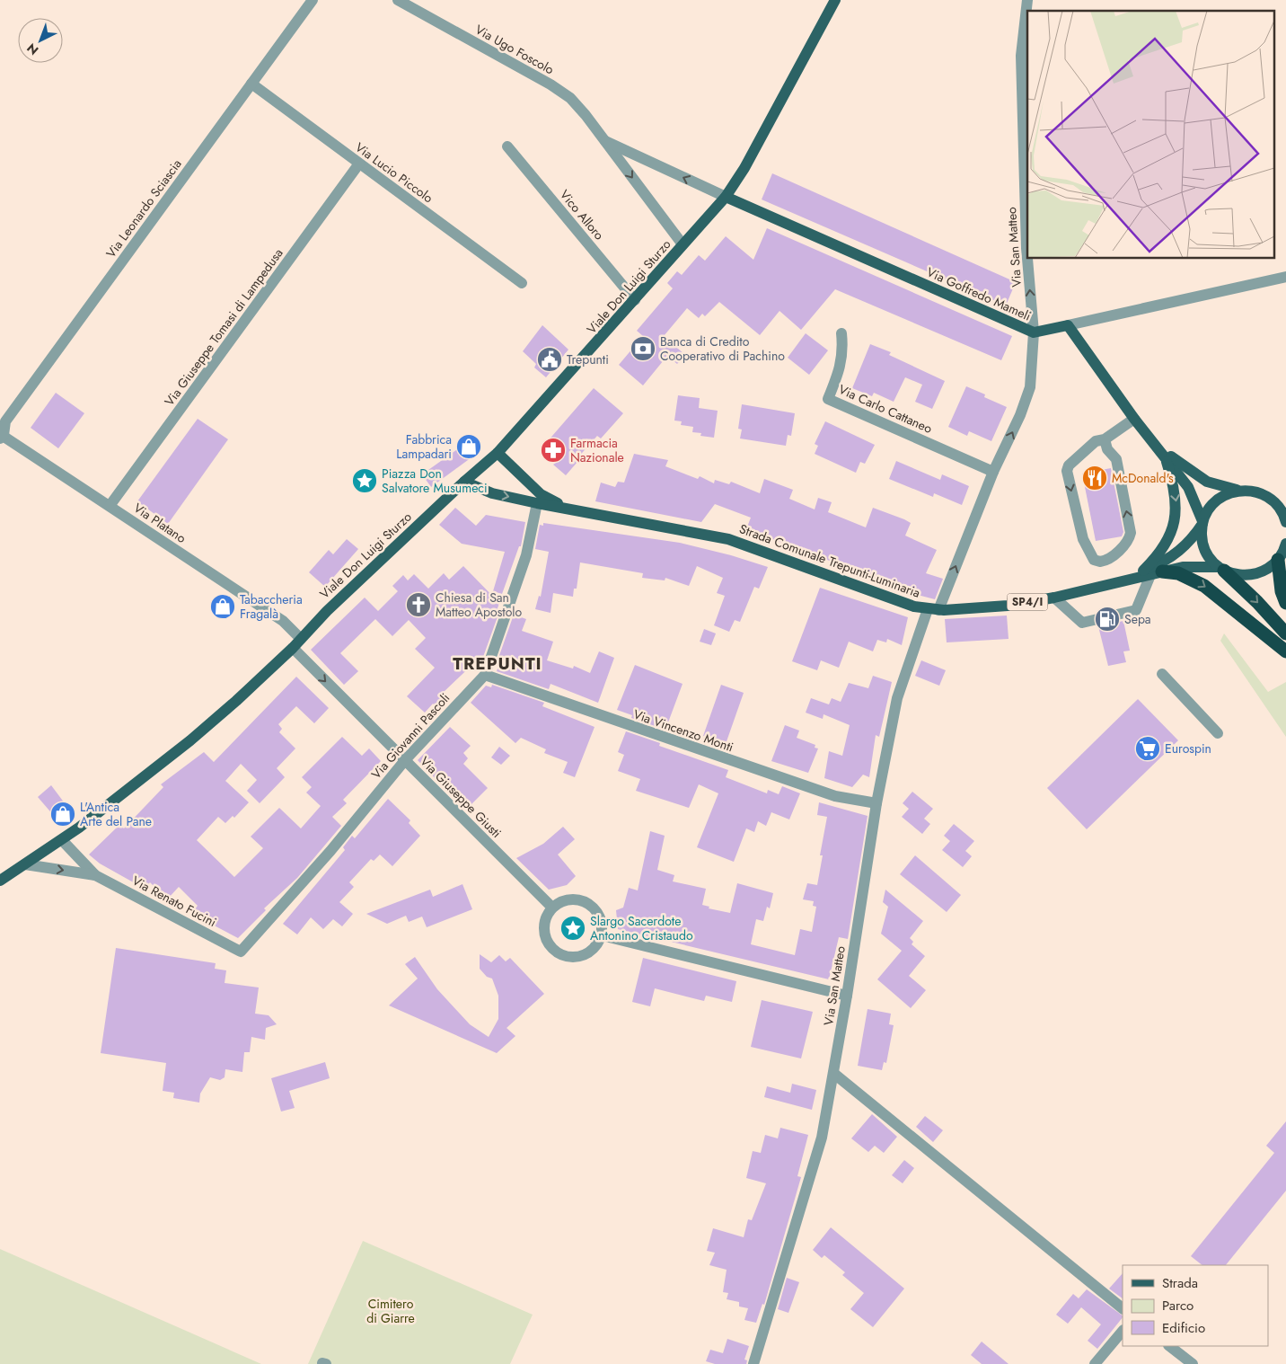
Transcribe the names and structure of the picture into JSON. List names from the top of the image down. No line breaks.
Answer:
{"streets":{"main road":["Viale Don Luigi Sturzo","Via Goffredo Mameli","Strada Comunale Trepunti-Luminaria","SP4/I"],"street":["Via Ugo Foscolo","Via Lucio Piccolo","Via Leonardo Sciascia","Vico Alloro","Via San Matteo","Via Giuseppe Tomasi di Lampedusa","Via Carlo Cattaneo","Via Platano","Via Vincenzo Monti","Via Giovanni Pascoli","Via Giuseppe Giusti","Via Renato Fucini"]},"crossings":[["Via Ugo Foscolo","Viale Don Luigi Sturzo"],["Via Lucio Piccolo","Via Leonardo Sciascia"],["Via Lucio Piccolo","Via Giuseppe Tomasi di Lampedusa"],["Via Leonardo Sciascia","Via Platano"],["Vico Alloro","Viale Don Luigi Sturzo"],["Via San Matteo","Via Goffredo Mameli"],["Via San Matteo","Via Carlo Cattaneo"],["Via San Matteo","Strada Comunale Trepunti-Luminaria"],["Via San Matteo","Via Vincenzo Monti"],["Viale Don Luigi Sturzo","Via Goffredo Mameli"],["Viale Don Luigi Sturzo","Via Platano"],["Viale Don Luigi Sturzo","Via Giuseppe Giusti"],["Viale Don Luigi Sturzo","Via Renato Fucini"],["Via Giuseppe Tomasi di Lampedusa","Via Platano"],["Via Vincenzo Monti","Via Giovanni Pascoli"],["Via Giovanni Pascoli","Via Giuseppe Giusti"],["Via Giovanni Pascoli","Via Renato Fucini"]],"one_way":["Via San Matteo","Via Giuseppe Giusti"],"districts":["TREPUNTI"],"parks":["Cimitero di Giarre"],"places":{"bank":["Banca di Credito Cooperativo di Pachino"],"public building":["Trepunti"],"shop":["Fabbrica Lampadari","Tabaccheria Fragalà","L'Antica Arte del Pane"],"pharmacy":["Farmacia Nazionale"],"restaurant":["McDonald's"],"place":["Piazza Don Salvatore Musumeci","Slargo Sacerdote Antonino Cristaudo"],"church":["Chiesa di San Matteo Apostolo"],"fuel station":["Sepa"],"supermarket":["Eurospin"]},"legend":["Strada","Parco","Edificio"],"north":"bottom left"}
